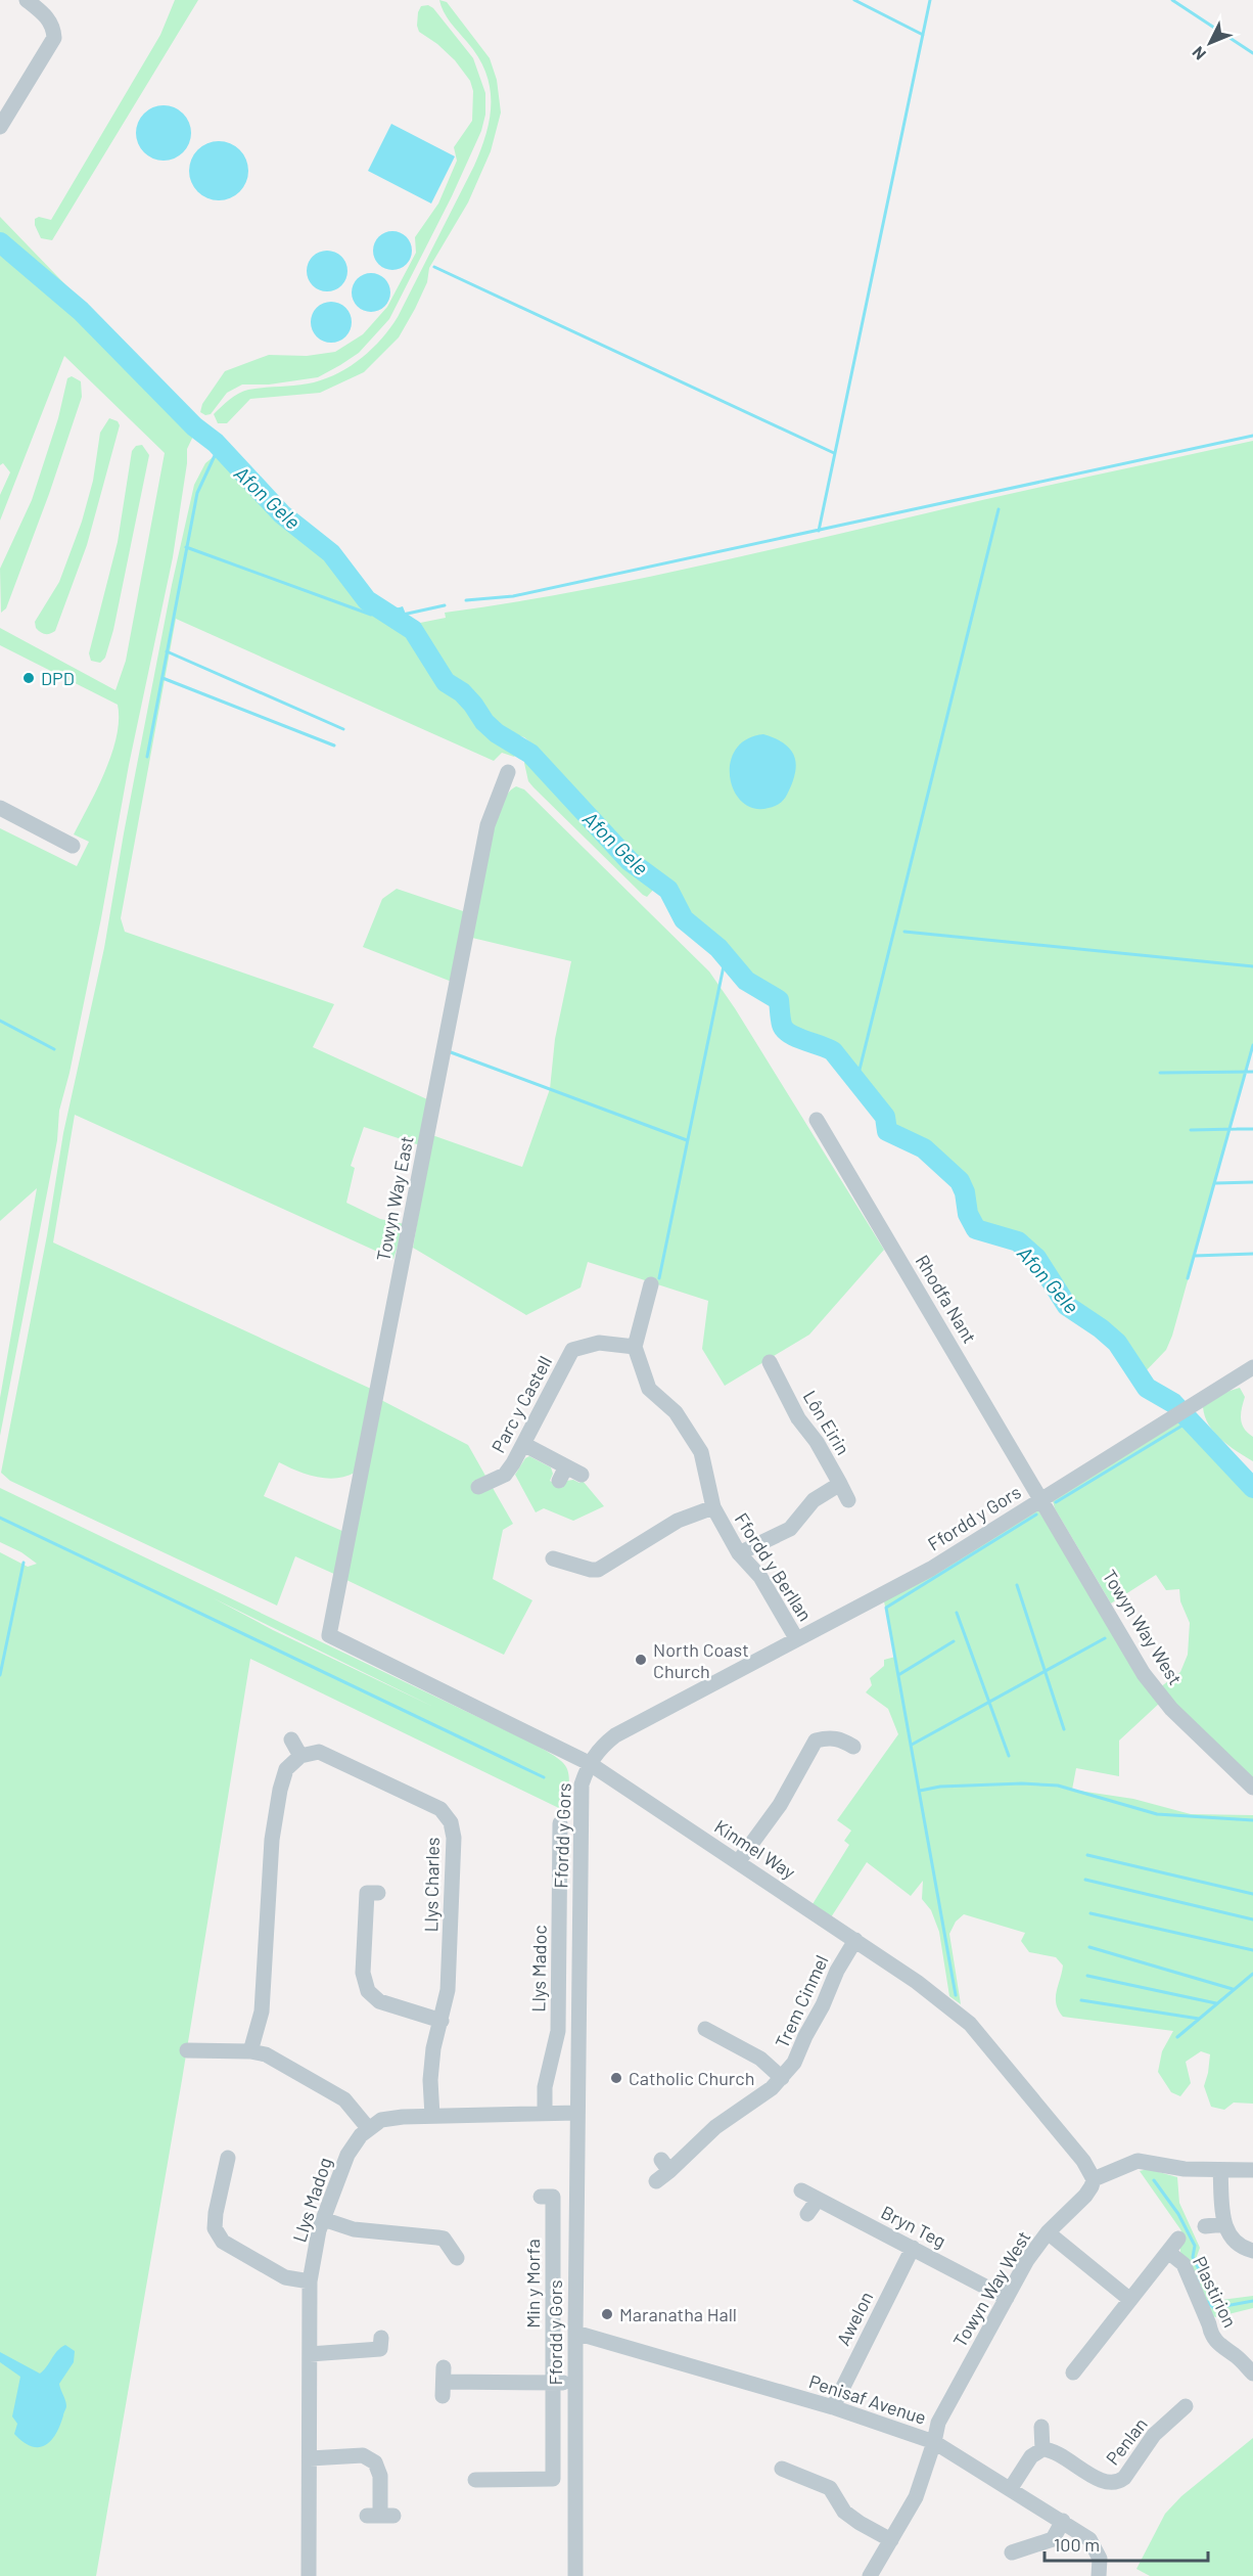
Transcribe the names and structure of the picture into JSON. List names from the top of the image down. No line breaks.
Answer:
{"streets":{"street":["Towyn Way East","Rhodfa Nant","Parc y Castell","Lôn Eirin","Ffordd y Gors","Ffordd y Berllan","Towyn Way West","Kinmel Way","Llys Charles","Llys Madoc","Trem Cinmel","Llys Madog","Bryn Teg","Min y Morfa","Plastirion","Awelon","Penisaf Avenue","Penlan"]},"crossings":[["Towyn Way East","Kinmel Way"],["Rhodfa Nant","Ffordd y Gors"],["Rhodfa Nant","Towyn Way West"],["Parc y Castell","Ffordd y Berllan"],["Lôn Eirin","Ffordd y Berllan"],["Ffordd y Gors","Ffordd y Berllan"],["Ffordd y Gors","Towyn Way West"],["Ffordd y Gors","Kinmel Way"],["Ffordd y Gors","Llys Madog"],["Ffordd y Gors","Penisaf Avenue"],["Towyn Way West","Kinmel Way"],["Towyn Way West","Bryn Teg"],["Towyn Way West","Penisaf Avenue"],["Kinmel Way","Trem Cinmel"],["Llys Charles","Llys Madog"],["Llys Madoc","Llys Madog"],["Bryn Teg","Awelon"],["Awelon","Penisaf Avenue"]],"water":["Afon Gele"],"places":["DPD","North Coast Church","Catholic Church","Maranatha Hall"],"scale_bar":"100 m","north":"bottom left"}
